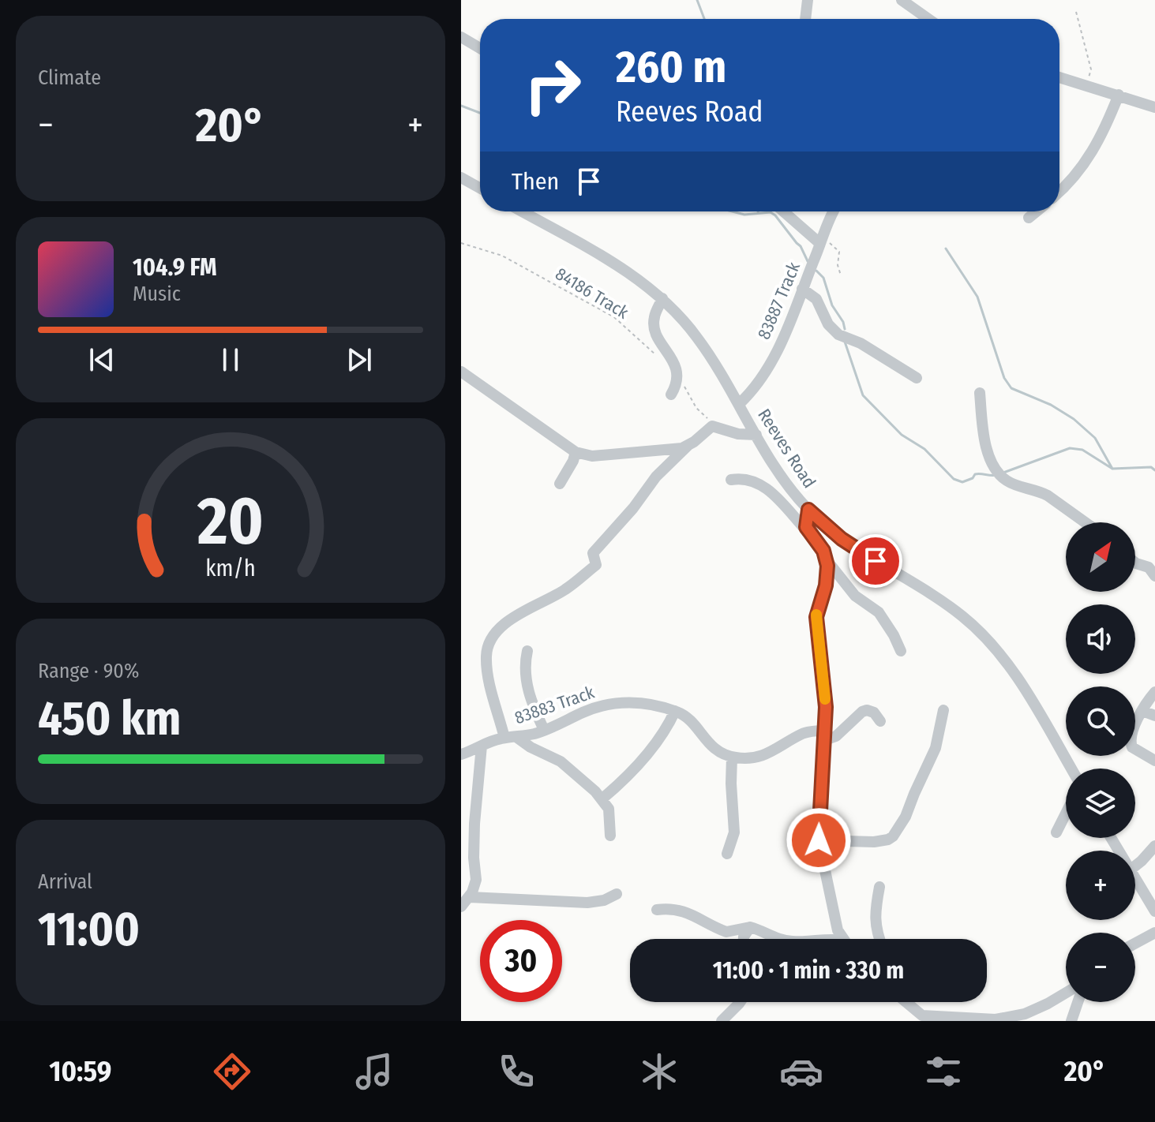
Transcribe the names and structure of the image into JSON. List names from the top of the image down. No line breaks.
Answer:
{"streets":{"street":["83887 Track","Reeves Road","83883 Track"],"path":["84186 Track"]},"crossings":[["83887 Track","Reeves Road"]],"north":"top right","page":{"tile":["Climate",["Range · 90%","450 km"],["Arrival","11:00"]],"turn":["260 m","Reeves Road"],"heat":["−","20°","+"],"then":"Then","song":["104.9 FM","Music"],"map_buttons":["+","−"],"limit":"30","trip":"11:00 · 1 min · 330 m","tabs":["10:59","20°"],"gauge":["20","km/h"]}}
